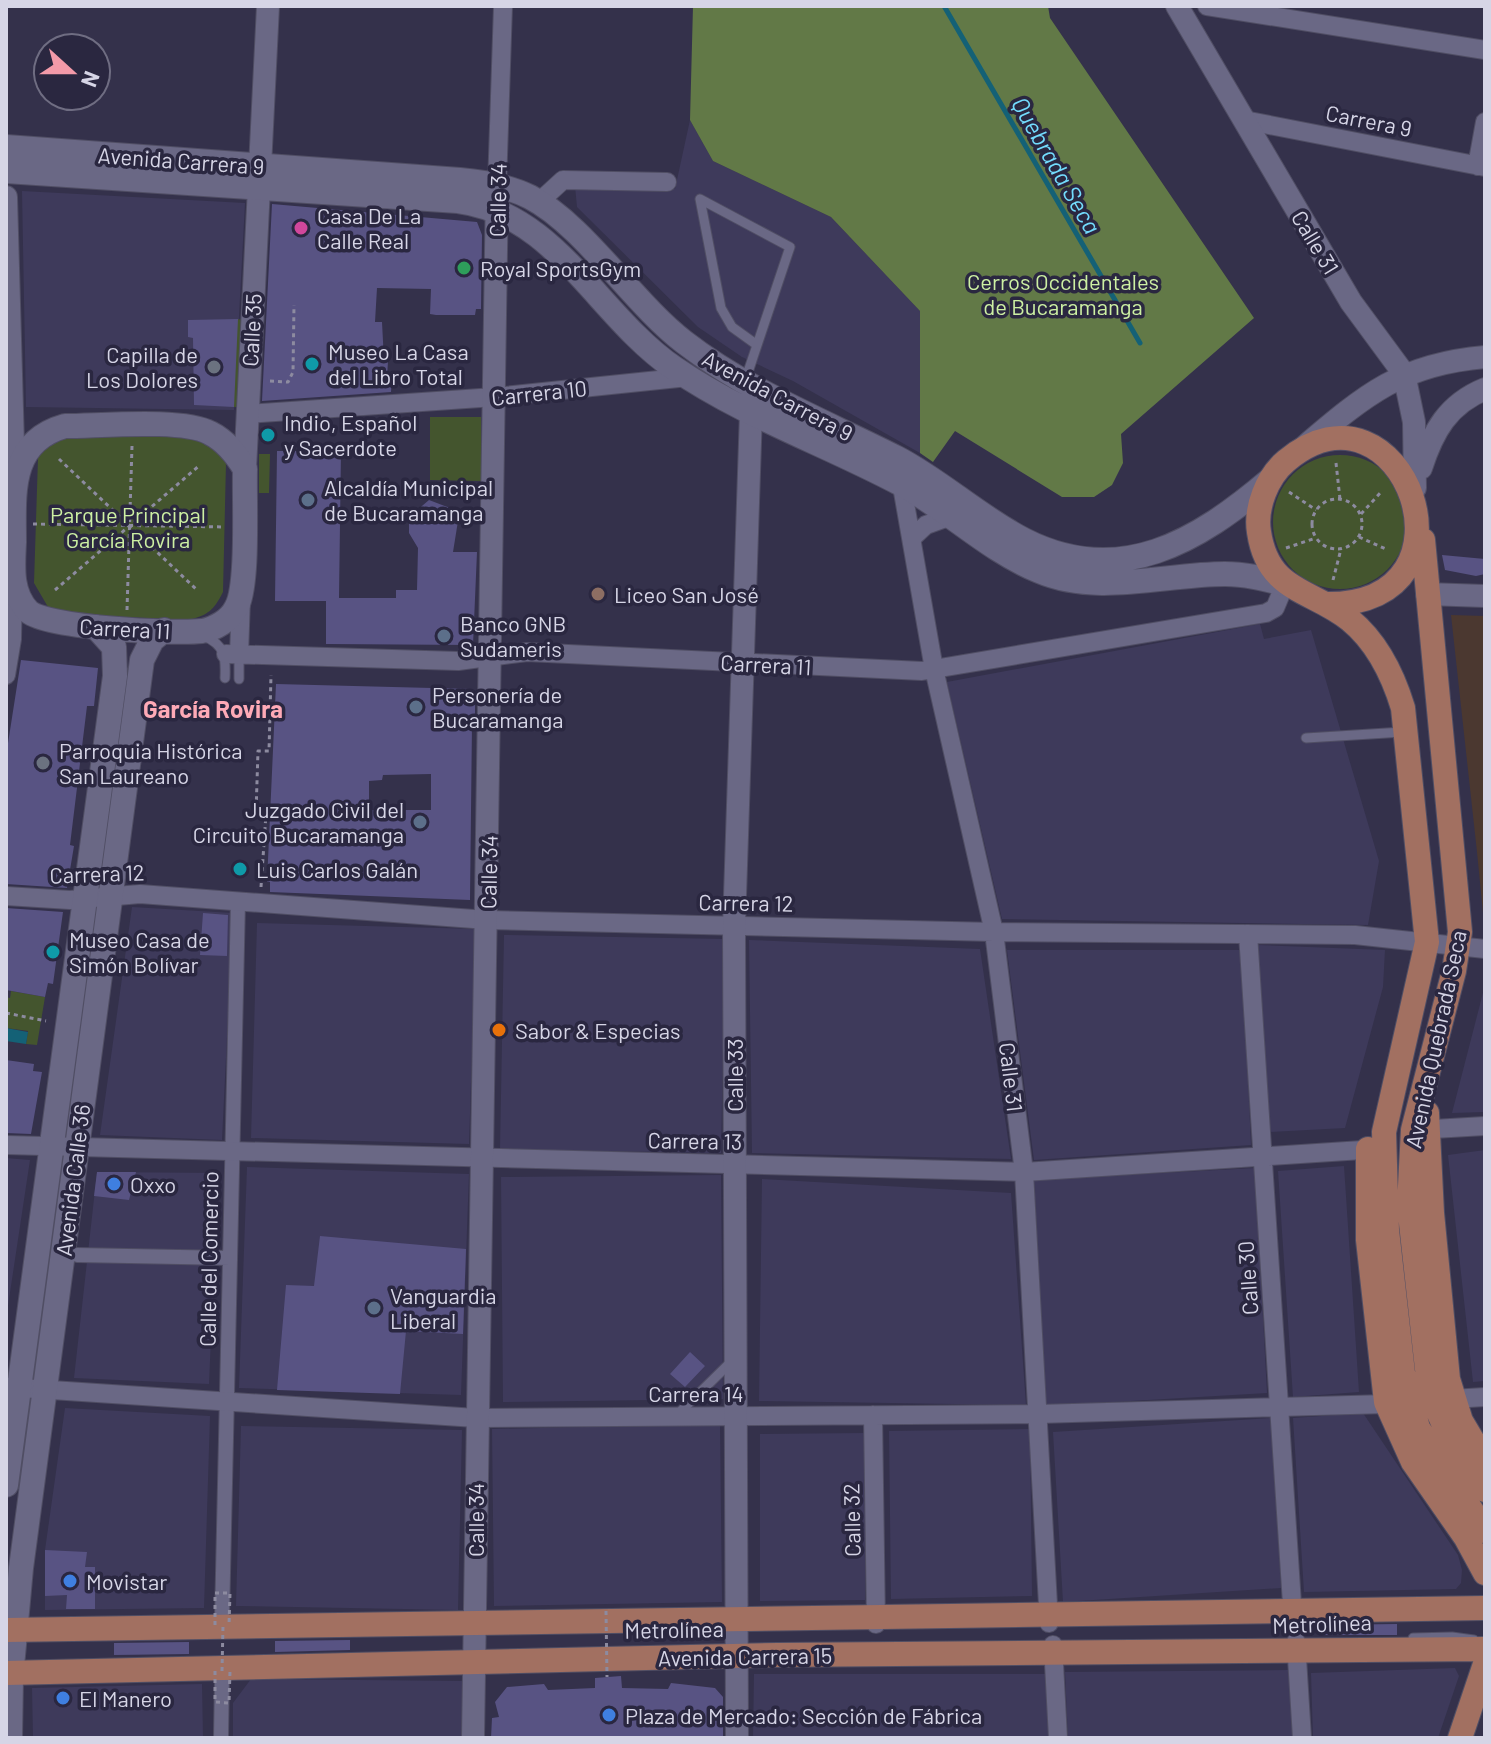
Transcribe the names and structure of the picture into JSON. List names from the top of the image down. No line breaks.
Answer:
{"streets":{"main road":["Avenida Carrera 9","Calle 35","Carrera 11","Avenida Quebrada Seca","Avenida Calle 36","Avenida Carrera 15"],"street":["Carrera 9","Calle 34","Calle 31","Carrera 10","Carrera 12","Calle 33","Carrera 13","Calle del Comercio","Calle 30","Carrera 14","Calle 32"]},"crossings":[["Carrera 9","Calle 31"],["Avenida Carrera 9","Calle 34"],["Avenida Carrera 9","Calle 31"],["Avenida Carrera 9","Calle 35"],["Avenida Carrera 9","Carrera 10"],["Avenida Carrera 9","Carrera 11"],["Avenida Carrera 9","Avenida Quebrada Seca"],["Avenida Carrera 9","Calle 33"],["Calle 34","Carrera 10"],["Calle 34","Carrera 11"],["Calle 34","Carrera 12"],["Calle 34","Carrera 13"],["Calle 34","Carrera 14"],["Calle 34","Avenida Carrera 15"],["Calle 31","Carrera 11"],["Calle 31","Carrera 12"],["Calle 31","Avenida Quebrada Seca"],["Calle 31","Carrera 13"],["Calle 31","Carrera 14"],["Calle 31","Avenida Carrera 15"],["Calle 35","Carrera 10"],["Calle 35","Carrera 11"],["Calle 35","Avenida Calle 36"],["Carrera 11","Avenida Quebrada Seca"],["Carrera 11","Calle 33"],["Carrera 11","Avenida Calle 36"],["Carrera 12","Avenida Quebrada Seca"],["Carrera 12","Calle 33"],["Carrera 12","Avenida Calle 36"],["Carrera 12","Calle del Comercio"],["Carrera 12","Calle 30"],["Avenida Quebrada Seca","Carrera 13"],["Calle 33","Carrera 13"],["Calle 33","Carrera 14"],["Calle 33","Avenida Carrera 15"],["Carrera 13","Avenida Calle 36"],["Carrera 13","Calle del Comercio"],["Carrera 13","Calle 30"],["Avenida Calle 36","Carrera 14"],["Avenida Calle 36","Avenida Carrera 15"],["Calle del Comercio","Carrera 14"],["Calle 30","Carrera 14"],["Calle 30","Avenida Carrera 15"],["Carrera 14","Calle 32"],["Calle 32","Avenida Carrera 15"]],"districts":["García Rovira"],"water":["Quebrada Seca"],"parks":["Cerros Occidentales de Bucaramanga","Parque Principal García Rovira"],"places":["Casa De La Calle Real","Royal SportsGym","Museo La Casa del Libro Total","Capilla de Los Dolores","Indio, Español y Sacerdote","Alcaldía Municipal de Bucaramanga","Liceo San José","Banco GNB Sudameris","Personería de Bucaramanga","Parroquia Histórica San Laureano","Juzgado Civil del Circuito Bucaramanga","Luis Carlos Galán","Museo Casa de Simón Bolívar","Sabor & Especias","Oxxo","Vanguardia Liberal","Movistar","El Manero","Plaza de Mercado: Sección de Fábrica"],"north":"right"}
